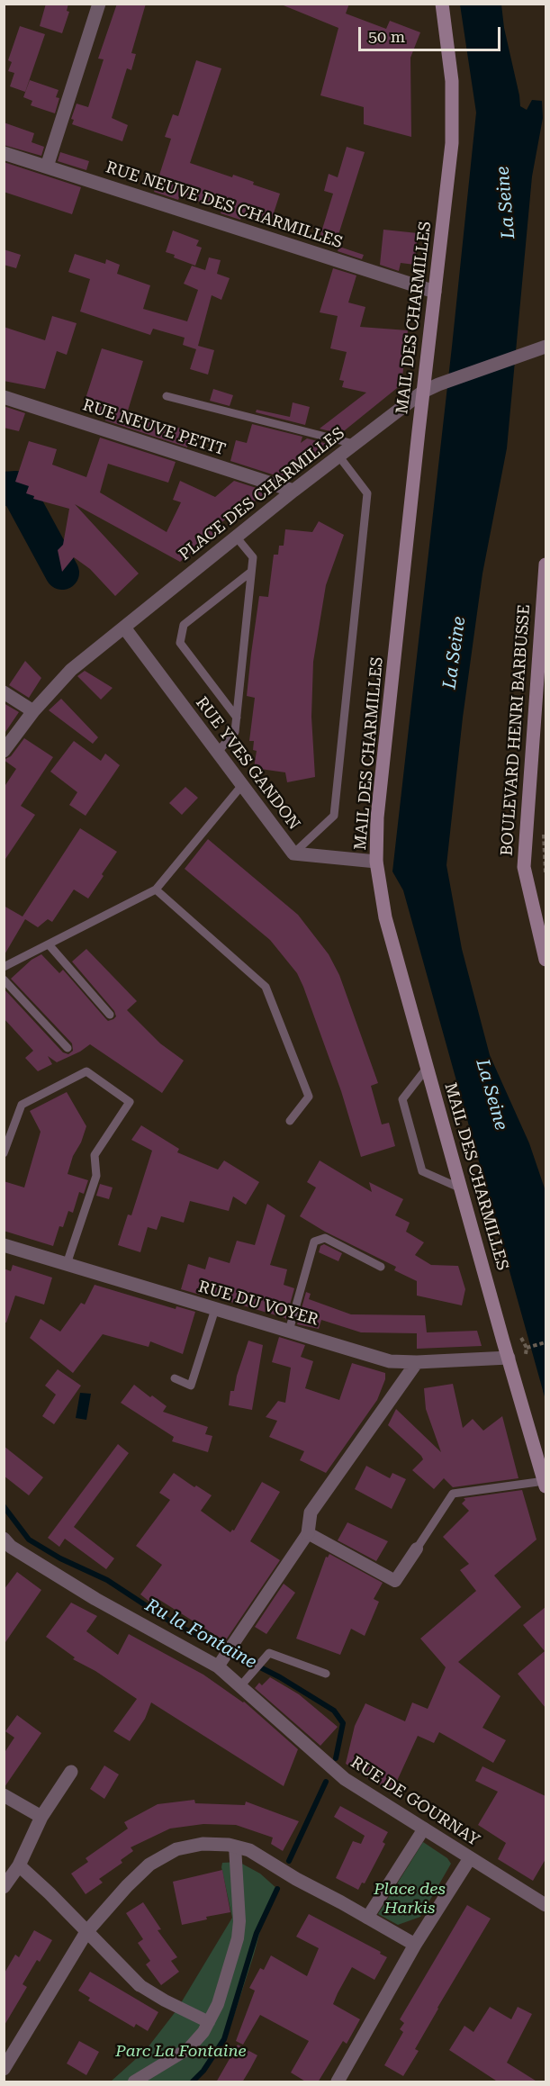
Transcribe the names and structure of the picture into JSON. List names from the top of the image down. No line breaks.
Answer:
{"streets":{"main road":["MAIL DES CHARMILLES","BOULEVARD HENRI BARBUSSE"],"street":["RUE NEUVE DES CHARMILLES","RUE NEUVE PETIT","PLACE DES CHARMILLES","RUE YVES GANDON","RUE DU VOYER","RUE DE GOURNAY"]},"crossings":[["RUE NEUVE DES CHARMILLES","MAIL DES CHARMILLES"],["MAIL DES CHARMILLES","PLACE DES CHARMILLES"],["MAIL DES CHARMILLES","RUE YVES GANDON"],["MAIL DES CHARMILLES","RUE DU VOYER"],["RUE NEUVE PETIT","PLACE DES CHARMILLES"],["PLACE DES CHARMILLES","RUE YVES GANDON"]],"water":["La Seine","Ru la Fontaine"],"parks":["Place des Harkis","Parc La Fontaine"],"scale_bar":"50 m"}
